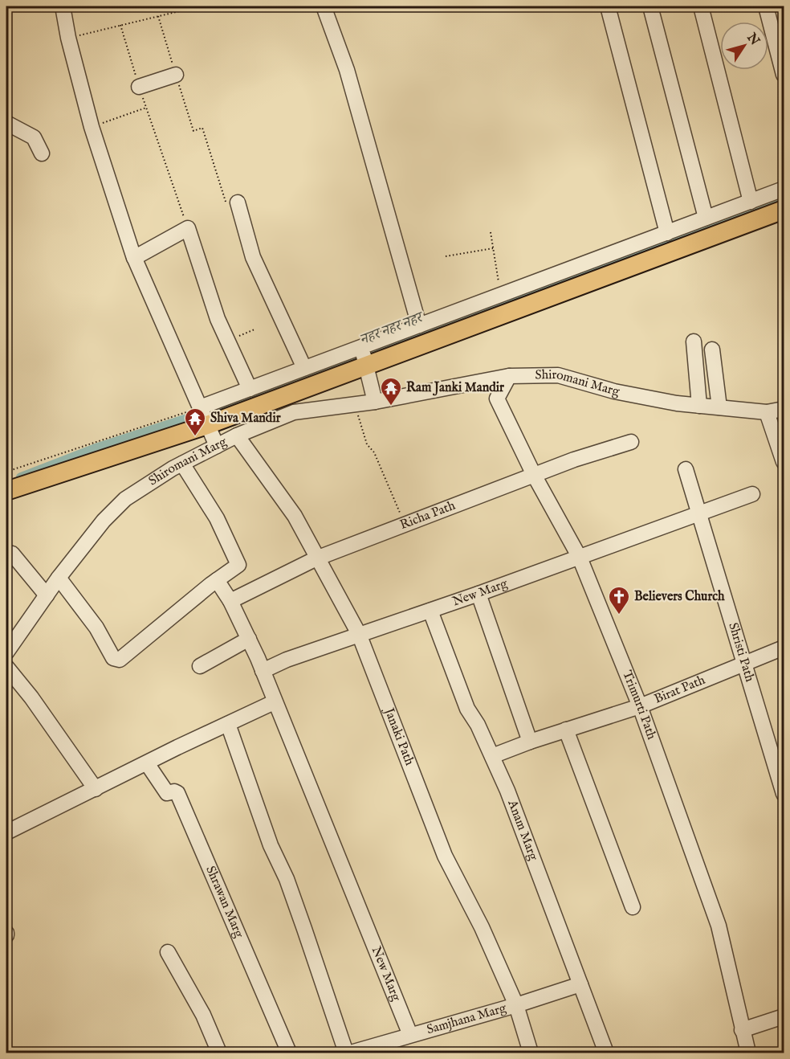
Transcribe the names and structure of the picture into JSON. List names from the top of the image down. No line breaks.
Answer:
{"streets":{"street":["Shiromani Marg","Richa Path","New Marg","Shristi Path","Birat Path","Trimurti Path","Janaki Path","Anam Marg","Shrawan Marg","Samjhana Marg"]},"crossings":[["Shiromani Marg","Janaki Path"],["Richa Path","New Marg"],["Richa Path","Trimurti Path"],["Richa Path","Janaki Path"],["New Marg","Shristi Path"],["New Marg","Trimurti Path"],["New Marg","Janaki Path"],["New Marg","Anam Marg"],["New Marg","Samjhana Marg"],["Shristi Path","Birat Path"],["Birat Path","Trimurti Path"],["Birat Path","Anam Marg"],["Janaki Path","Samjhana Marg"],["Anam Marg","Samjhana Marg"]],"water":["नहर नहर नहर"],"places":{"temple":["Ram Janki Mandir","Shiva Mandir"],"church":["Believers Church"]},"north":"top right"}
